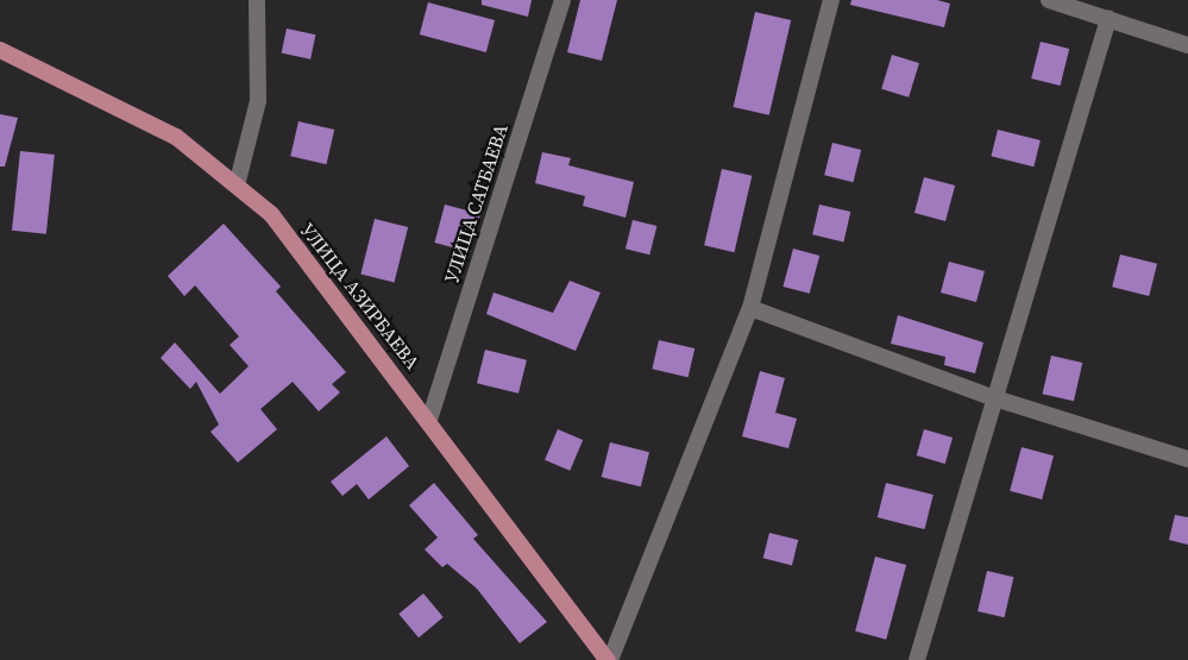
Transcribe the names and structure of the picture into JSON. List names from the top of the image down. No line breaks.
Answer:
{"streets":{"main road":["УЛИЦА АЗИРБАЕВА"],"street":["УЛИЦА САТБАЕВА"]},"crossings":[["УЛИЦА САТБАЕВА","УЛИЦА АЗИРБАЕВА"]]}
